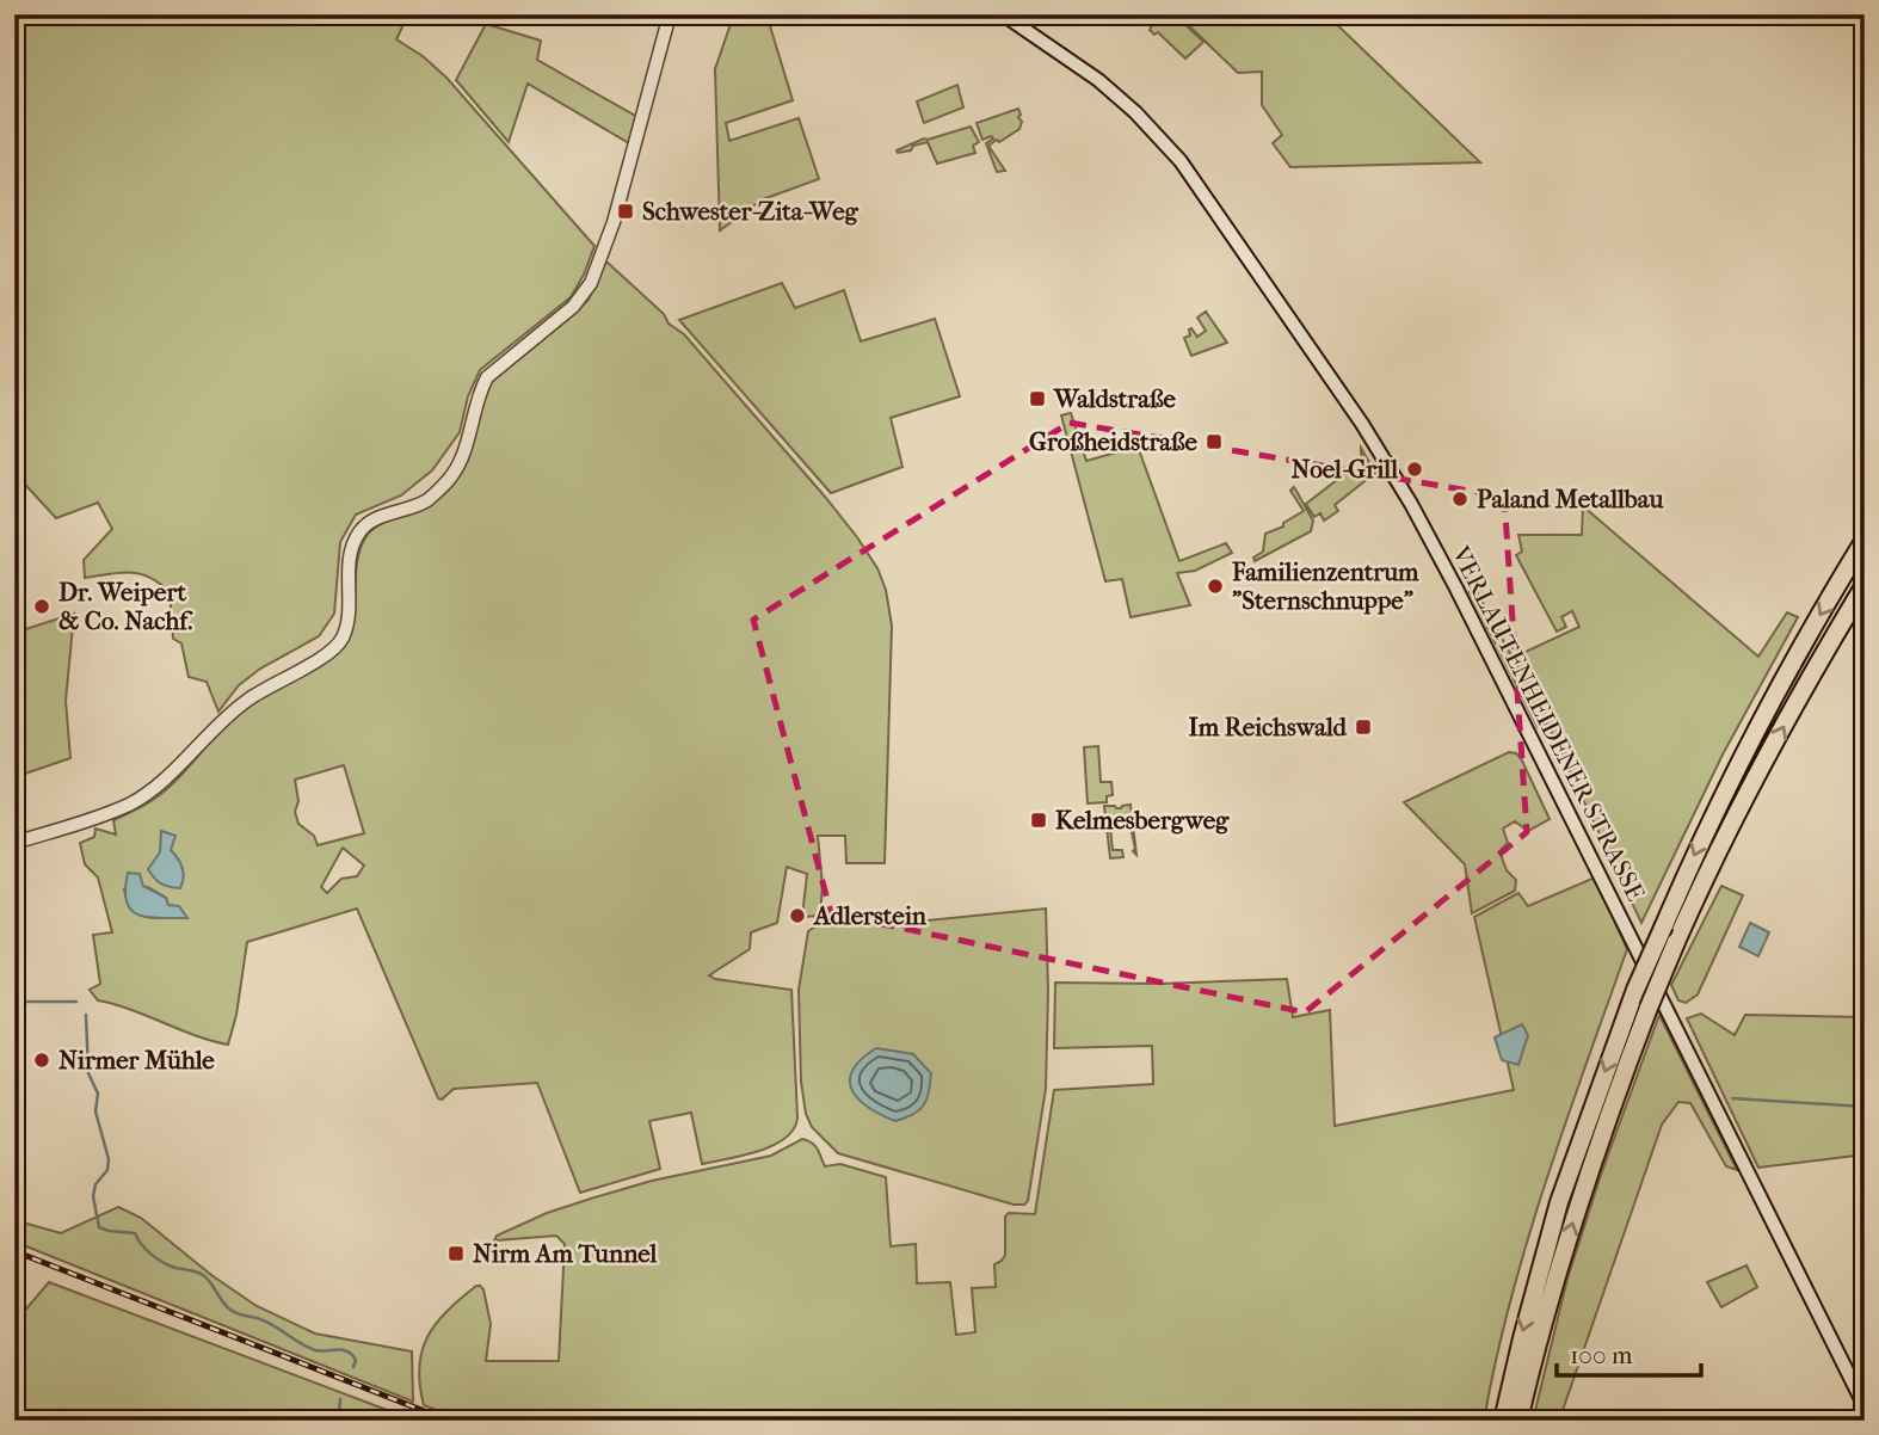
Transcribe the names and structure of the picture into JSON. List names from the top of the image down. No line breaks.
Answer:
{"streets":{"main road":["VERLAUTENHEIDENER STRASSE"]},"places":{"transit":["Schwester-Zita-Weg","Waldstraße","Großheidstraße","Im Reichswald","Kelmesbergweg","Nirm Am Tunnel"],"other":["Noel-Grill","Paland Metallbau","Familienzentrum \"Sternschnuppe\"","Dr. Weipert & Co. Nachf.","Adlerstein","Nirmer Mühle"]},"scale_bar":"100 m"}
